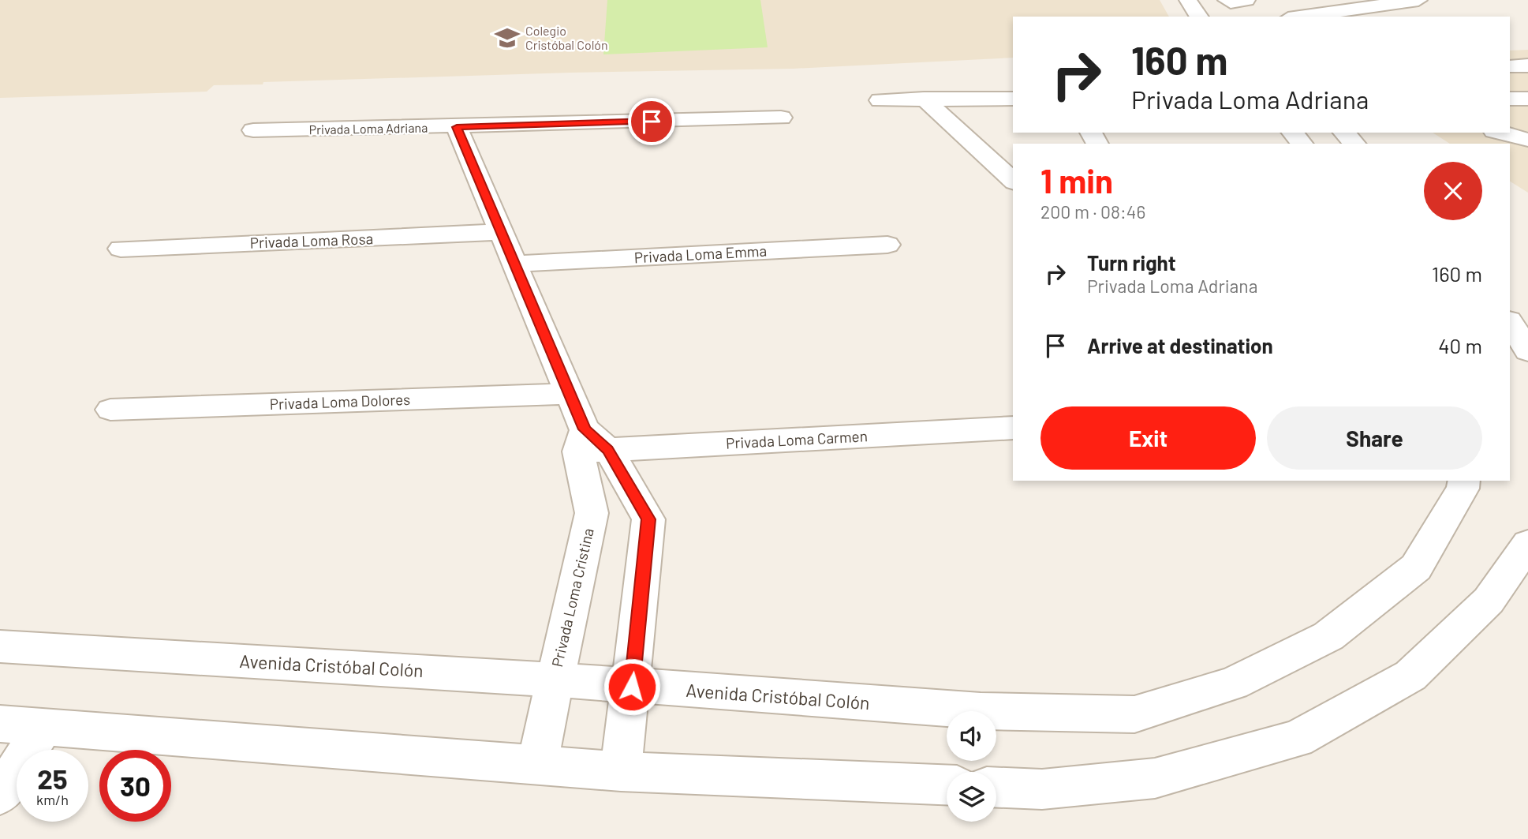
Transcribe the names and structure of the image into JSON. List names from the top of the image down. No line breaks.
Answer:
{"streets":{"street":["Privada Loma Adriana","Privada Loma Rosa","Privada Loma Emma","Privada Loma Dolores","Privada Loma Carmen","Privada Loma Cristina","Avenida Cristóbal Colón"]},"crossings":[["Privada Loma Adriana","Privada Loma Cristina"],["Privada Loma Rosa","Privada Loma Cristina"],["Privada Loma Emma","Privada Loma Cristina"],["Privada Loma Dolores","Privada Loma Cristina"],["Privada Loma Carmen","Privada Loma Cristina"],["Privada Loma Cristina","Avenida Cristóbal Colón"]],"places":{"school or university":["Colegio Cristóbal Colón"]},"page":{"turn":["160 m","Privada Loma Adriana"],"heading":["1 min","200 m · 08:46"],"list":[{"name":"Turn right","note":"Privada Loma Adriana","value":"160 m"},{"name":"Arrive at destination","value":"40 m"}],"buttons":["Exit","Share"],"speed":"25 km/h","limit":"30"}}
